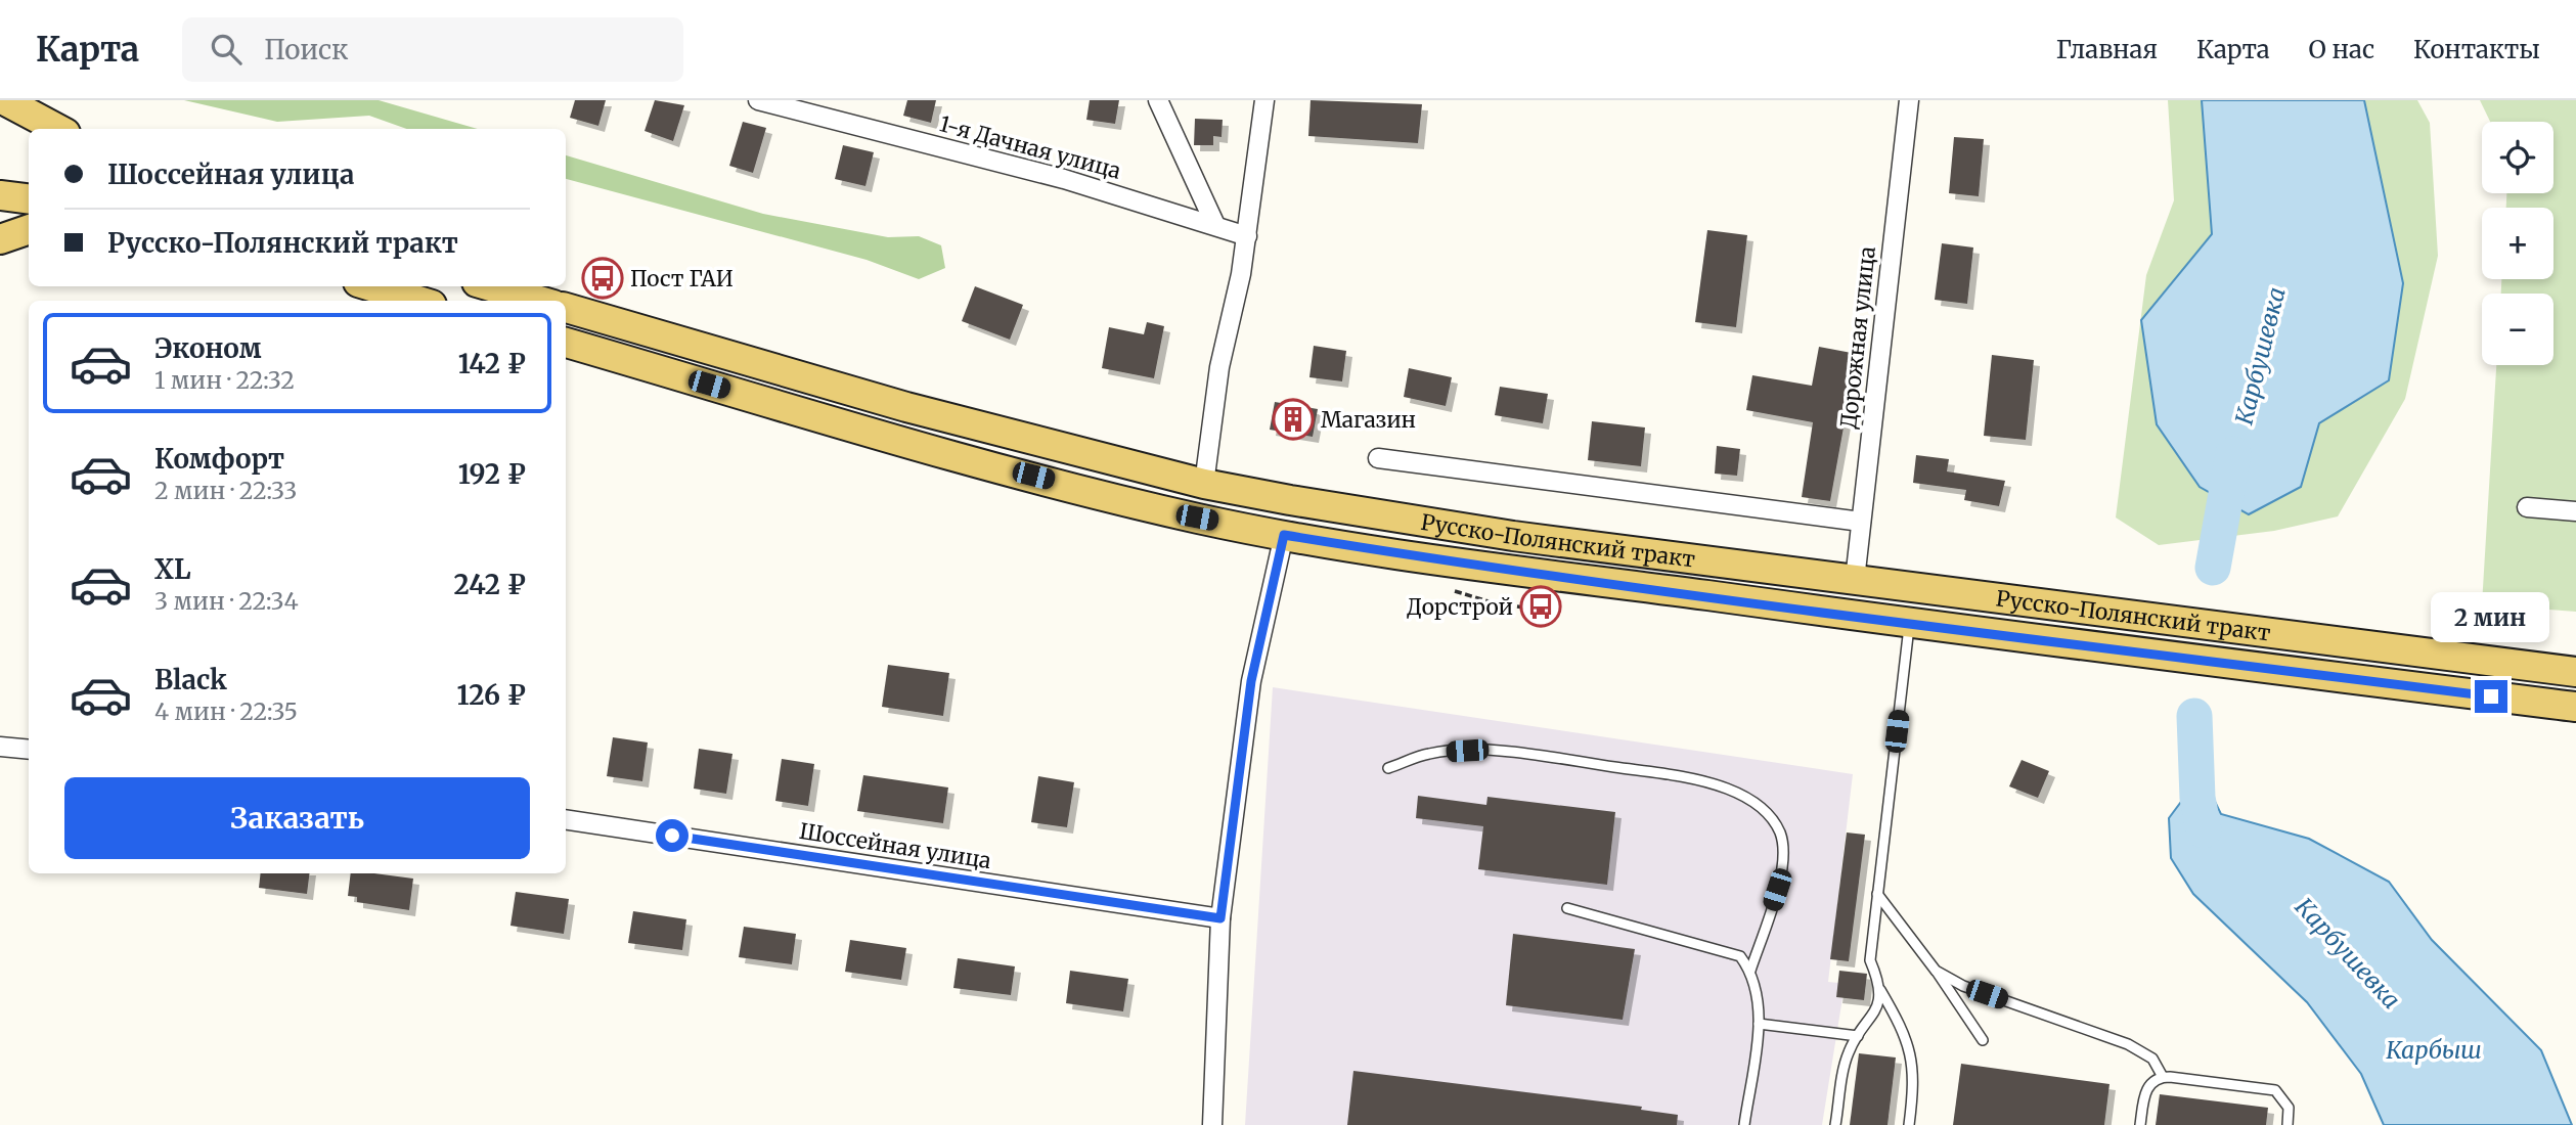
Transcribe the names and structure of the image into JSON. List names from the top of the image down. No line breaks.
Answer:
{"streets":{"main road":["Русско-Полянский тракт"],"street":["1-я Дачная улица","Дорожная улица","Шоссейная улица"]},"crossings":[["Дорожная улица","Русско-Полянский тракт"]],"water":["Карбушевка","Карбыш"],"places":{"bus stop":["Пост ГАИ","Дорстрой"],"building":["Магазин"]},"page":{"header":"Карта","search":"Поиск","nav":["Главная","Карта","О нас","Контакты"],"map_buttons":["+","−"],"banner":["Шоссейная улица","Русско-Полянский тракт"],"list":[{"name":"Эконом","note":"1 мин · 22:32","value":"142 ₽"},{"name":"Комфорт","note":"2 мин · 22:33","value":"192 ₽"},{"name":"XL","note":"3 мин · 22:34","value":"242 ₽"},{"name":"Black","note":"4 мин · 22:35","value":"126 ₽"}],"bubble":"2 мин","buttons":"Заказать"}}
